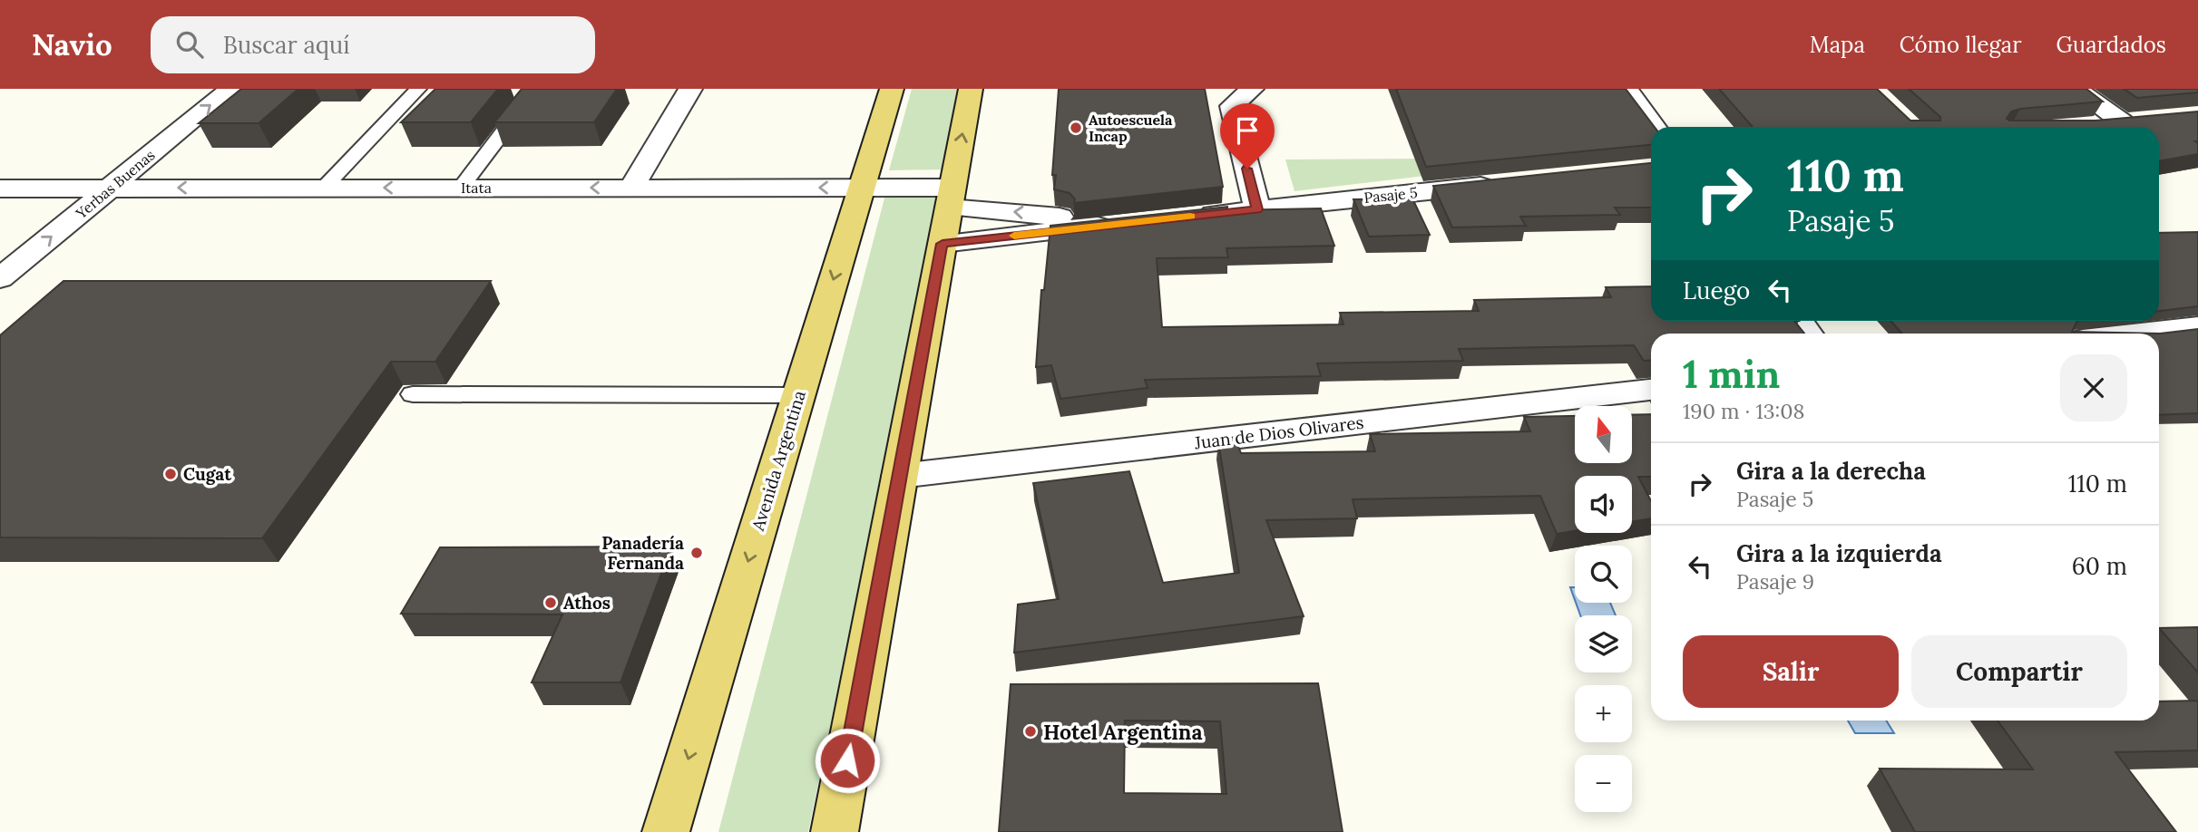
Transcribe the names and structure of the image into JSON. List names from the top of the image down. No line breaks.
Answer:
{"streets":{"main road":["Avenida Argentina"],"street":["Yerbas Buenas","Itata","Pasaje 5","Juan de Dios Olivares"]},"crossings":[["Yerbas Buenas","Itata"],["Itata","Avenida Argentina"]],"one_way":["Yerbas Buenas","Itata"],"places":["Autoescuela Incap","Cugat","Panadería Fernanda","Athos","Hotel Argentina"],"north":"top","page":{"header":"Navio","search":"Buscar aquí","nav":["Mapa","Cómo llegar","Guardados"],"turn":["110 m","Pasaje 5"],"then":"Luego","heading":["1 min","190 m · 13:08"],"map_buttons":["+","−"],"list":[{"name":"Gira a la derecha","note":"Pasaje 5","value":"110 m"},{"name":"Gira a la izquierda","note":"Pasaje 9","value":"60 m"}],"buttons":["Salir","Compartir"]}}
